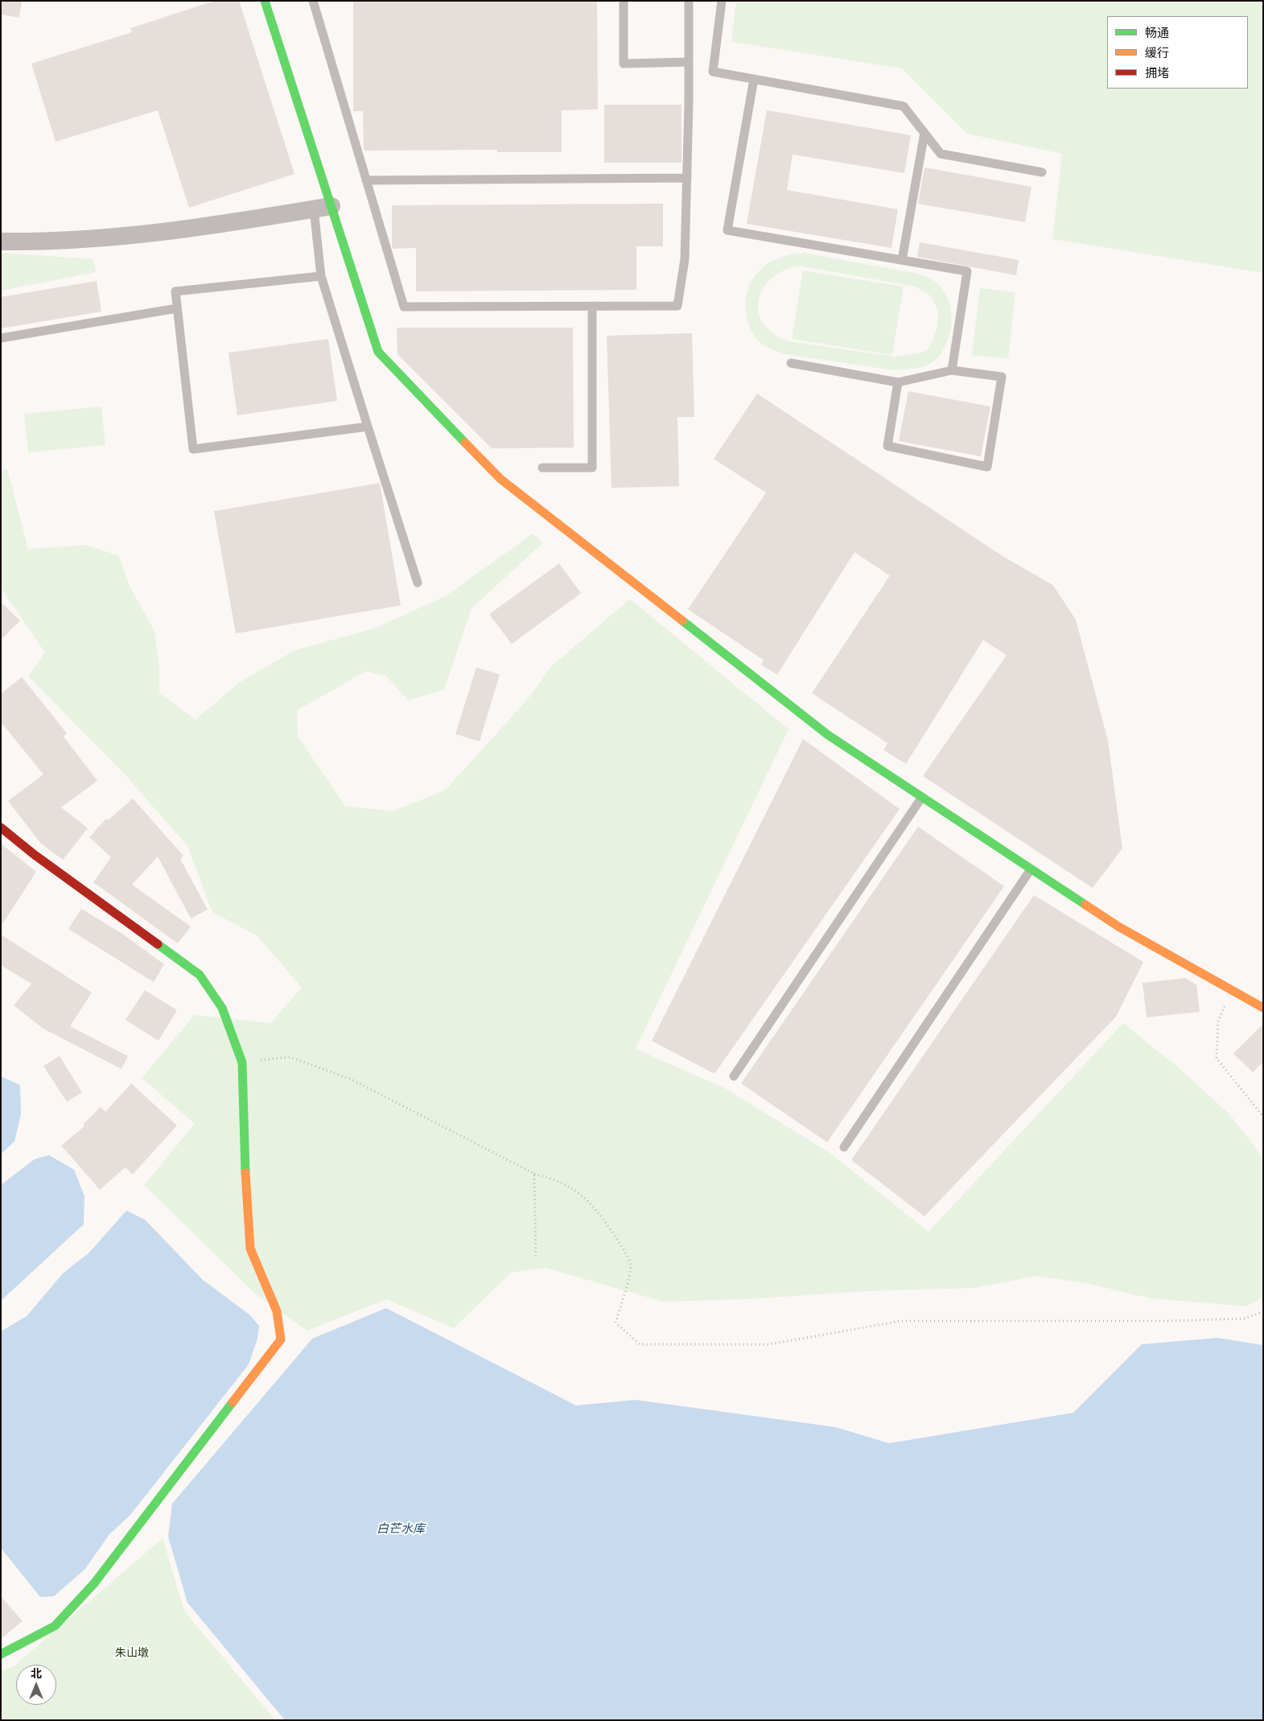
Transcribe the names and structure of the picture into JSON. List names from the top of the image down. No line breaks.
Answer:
{"water":["白芒水库"],"parks":["朱山墩"],"legend":["畅通","缓行","拥堵"],"north":"top"}
